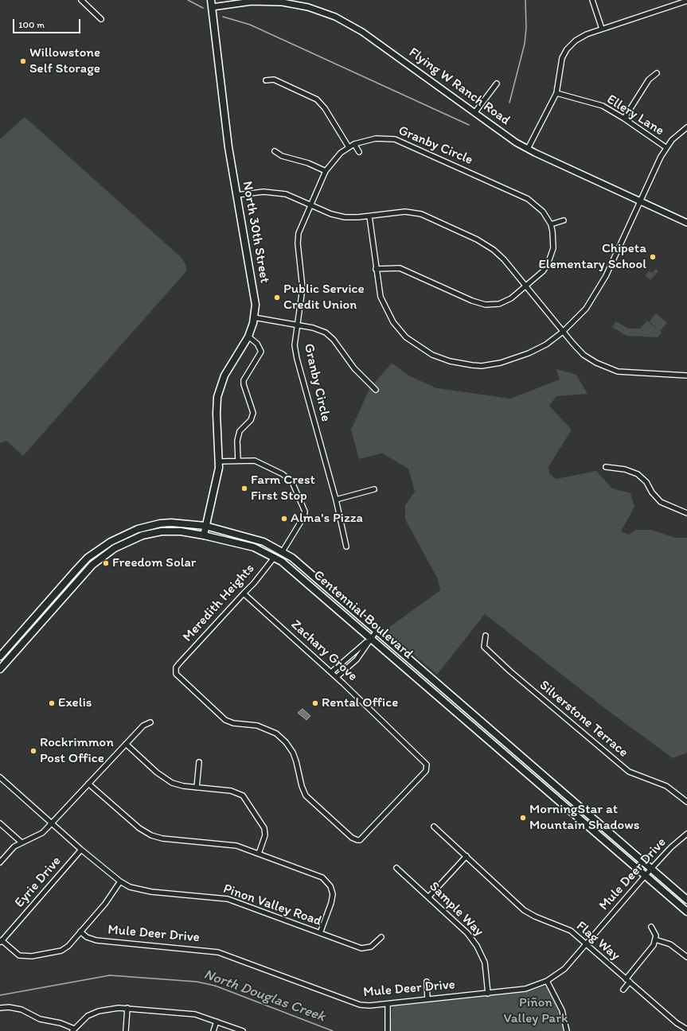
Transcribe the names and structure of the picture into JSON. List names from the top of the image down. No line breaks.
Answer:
{"streets":{"main road":["North 30th Street","Centennial Boulevard"],"street":["Flying W Ranch Road","Ellery Lane","Granby Circle","Meredith Heights","Zachary Grove","Silverstone Terrace","Mule Deer Drive","Eyrie Drive","Pinon Valley Road","Sample Way","Flag Way"]},"crossings":[["Flying W Ranch Road","North 30th Street"],["North 30th Street","Centennial Boulevard"],["Meredith Heights","Centennial Boulevard"],["Meredith Heights","Zachary Grove"],["Centennial Boulevard","Mule Deer Drive"],["Mule Deer Drive","Sample Way"],["Mule Deer Drive","Flag Way"],["Eyrie Drive","Pinon Valley Road"]],"water":["North Douglas Creek"],"parks":["Piñon Valley Park"],"places":["Willowstone Self Storage","Chipeta Elementary School","Public Service Credit Union","Farm Crest First Stop","Alma's Pizza","Freedom Solar","Exelis","Rental Office","Rockrimmon Post Office","MorningStar at Mountain Shadows"],"scale_bar":"100 m"}
